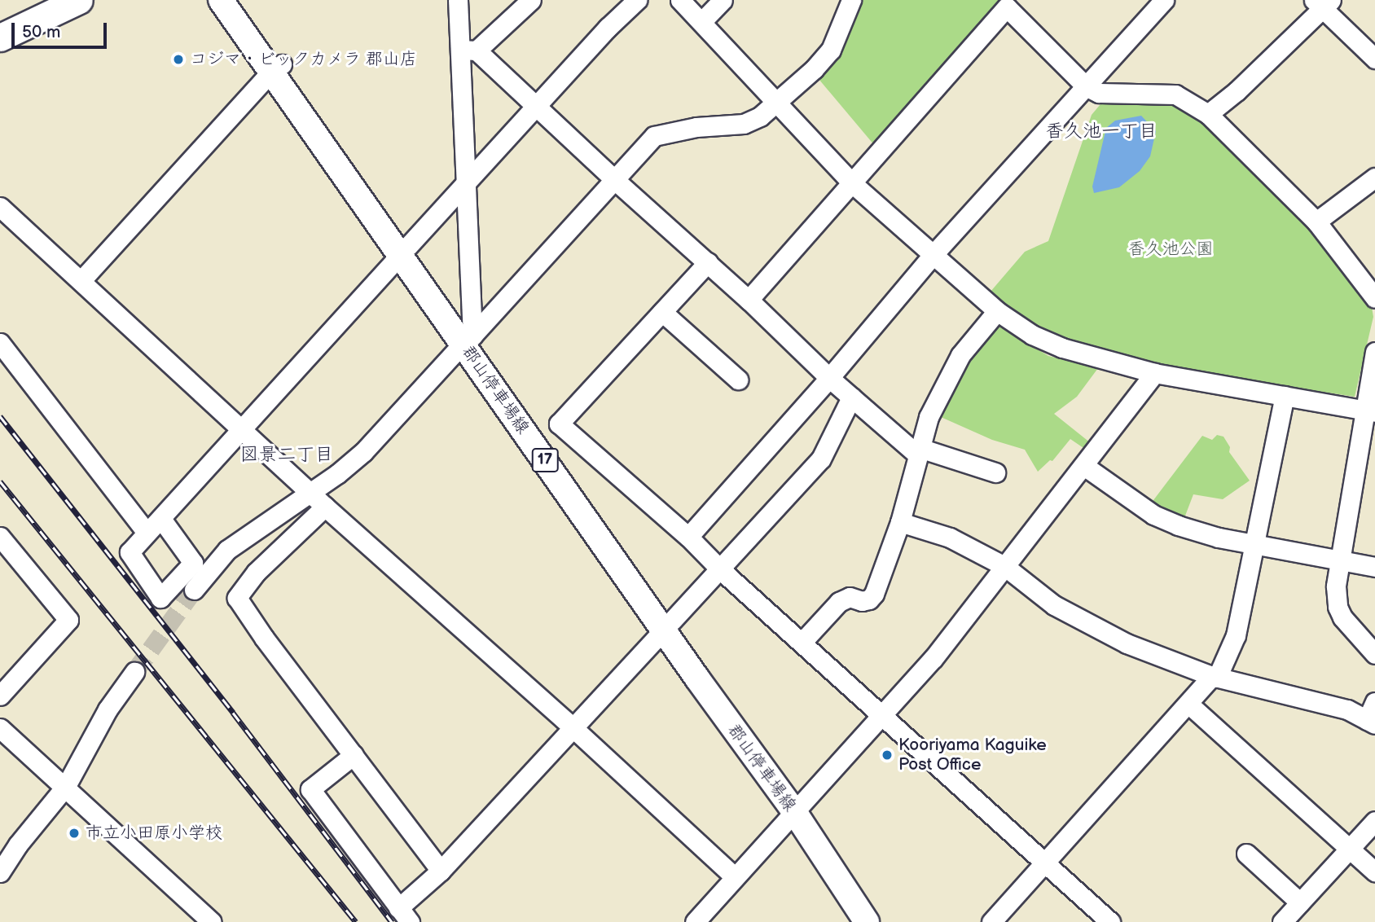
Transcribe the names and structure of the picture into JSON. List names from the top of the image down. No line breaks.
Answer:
{"streets":{"main road":["郡山停車場線","17"]},"districts":["香久池一丁目","図景二丁目"],"parks":["香久池公園"],"places":["コジマ・ビックカメラ 郡山店","Kooriyama Kaguike Post Office","市立小田原小学校"],"scale_bar":"50 m"}
